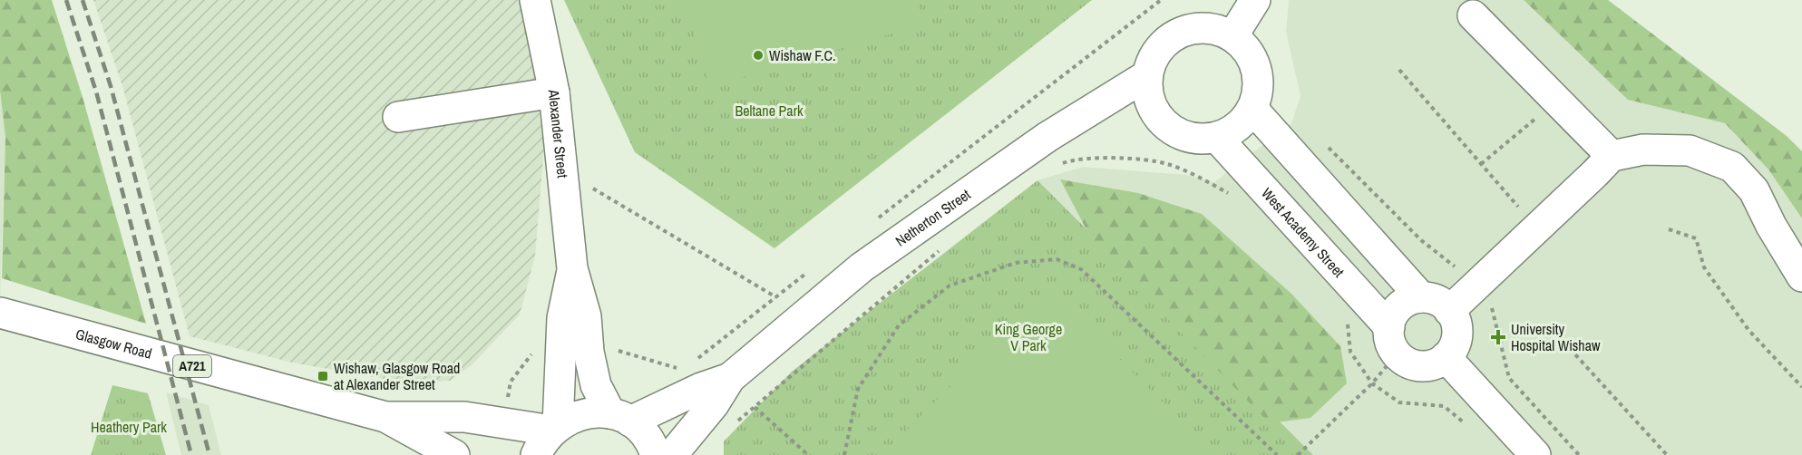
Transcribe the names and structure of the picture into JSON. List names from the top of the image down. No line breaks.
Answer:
{"streets":{"street":["Alexander Street","Netherton Street","West Academy Street","Glasgow Road","A721"]},"crossings":[["Alexander Street","Netherton Street"],["Alexander Street","Glasgow Road"],["Netherton Street","West Academy Street"]],"parks":["Beltane Park","King George V Park","Heathery Park"],"places":{"other":["Wishaw F.C."],"health":["University Hospital Wishaw"],"transit":["Wishaw, Glasgow Road at Alexander Street"]}}
